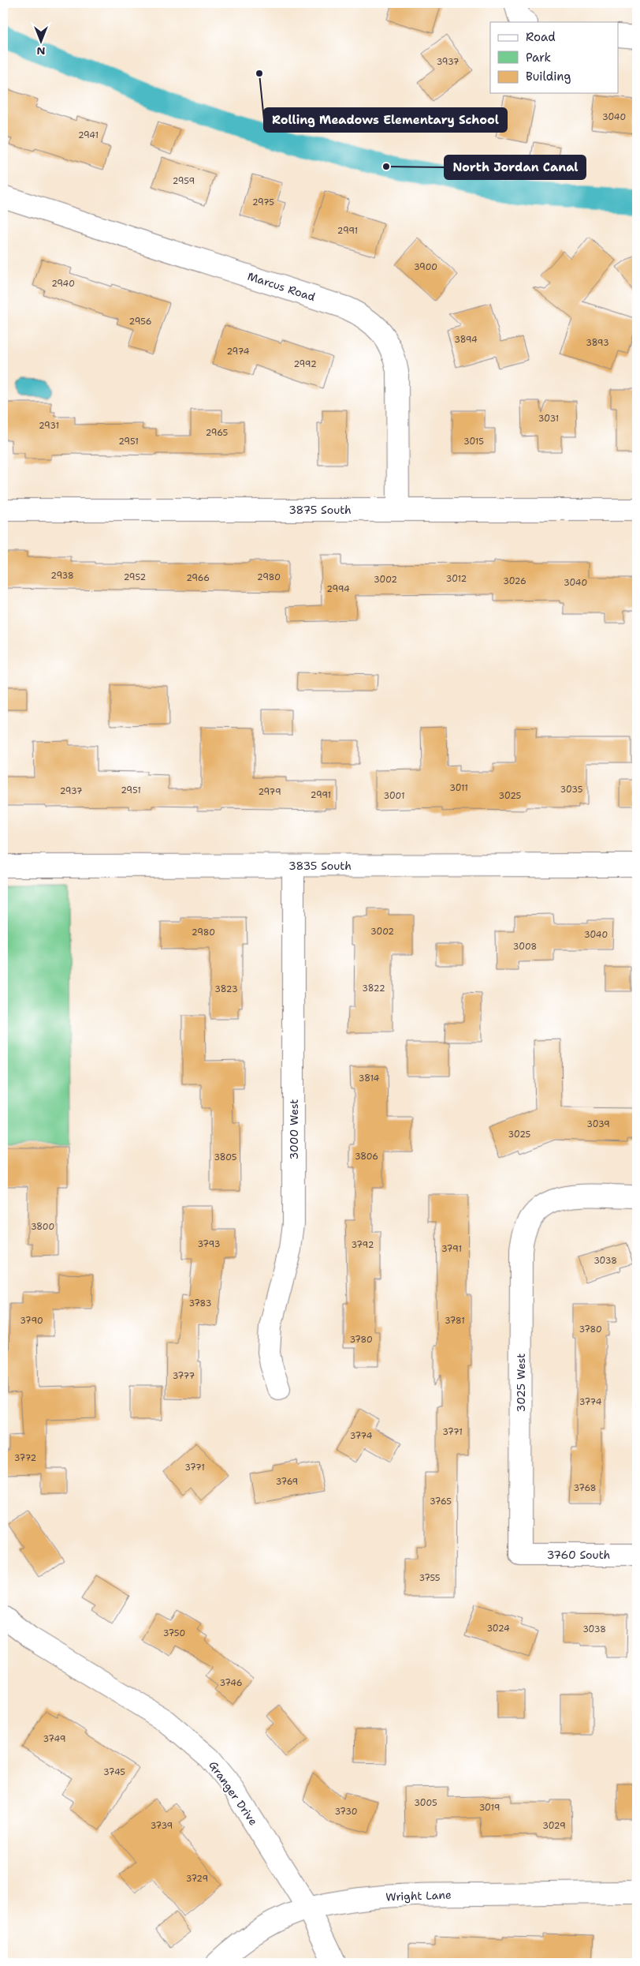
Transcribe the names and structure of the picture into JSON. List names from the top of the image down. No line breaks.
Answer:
{"streets":{"street":["Marcus Road","3875 South","3835 South","3000 West","3025 West","3760 South","Granger Drive","Wright Lane"]},"crossings":[["Marcus Road","3875 South"],["3835 South","3000 West"],["3025 West","3760 South"],["Granger Drive","Wright Lane"]],"places":["Rolling Meadows Elementary School","North Jordan Canal"],"house_numbers":["3937","3040","2941","2959","2975","2991","3900","2940","2956","3894","3893","2974","2992","3031","2931","2965","2951","3015","2938","2952","2980","2966","3012","3002","3026","3040","2994","3011","3035","2951","2937","2979","2991","3001","3025","3002","2980","3040","3008","3822","3823","3814","3039","3025","3806","3805","3800","3793","3792","3791","3038","3783","3790","3781","3780","3780","3777","3774","3771","3774","3772","3771","3769","3768","3765","3755","3024","3038","3750","3746","3749","3745","3005","3019","3730","3739","3029","3729"],"legend":["Road","Park","Building"],"north":"bottom"}
